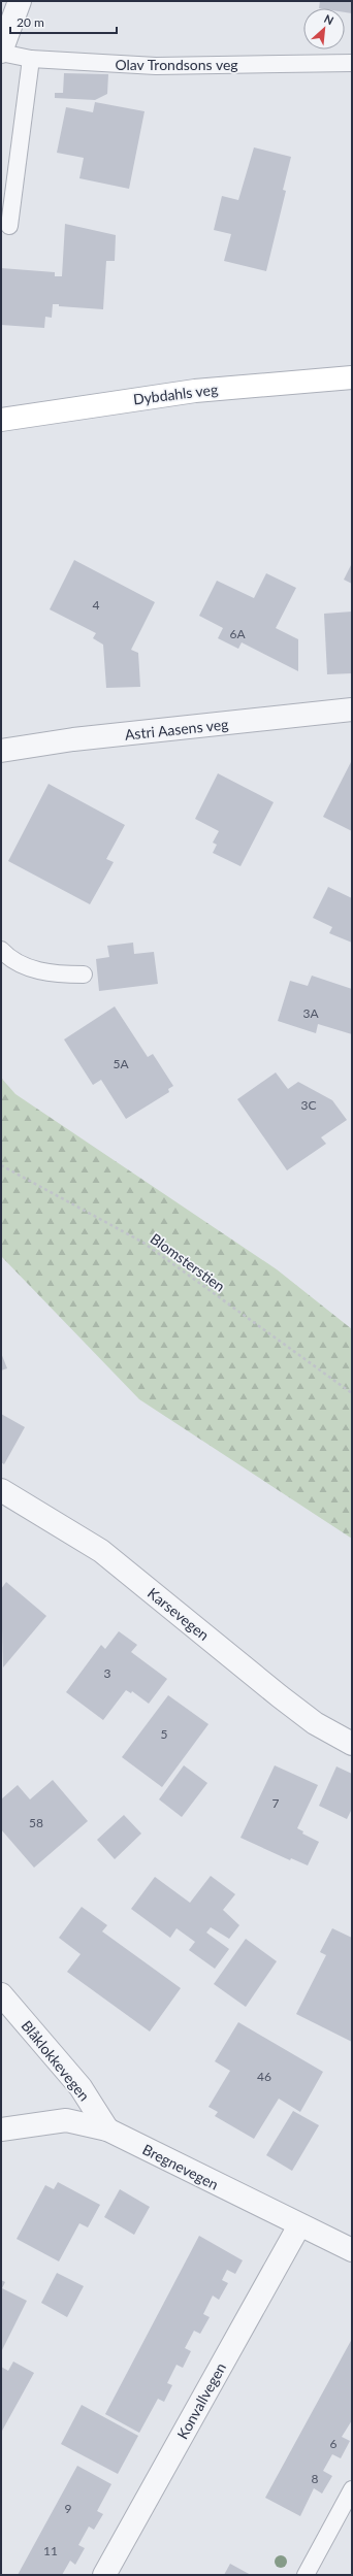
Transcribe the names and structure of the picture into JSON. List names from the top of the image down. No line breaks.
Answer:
{"streets":{"main road":["Dybdahls veg"],"street":["Olav Trondsons veg","Astri Aasens veg","Karsevegen","Blåklokkevegen","Bregnevegen","Konvallvegen"],"path":["Blomsterstien"]},"crossings":[["Blåklokkevegen","Bregnevegen"],["Bregnevegen","Konvallvegen"]],"house_numbers":["4","6A","3A","5A","3C","3","5","7","58","46","6","8","9","11"],"scale_bar":"20 m","north":"top right"}
